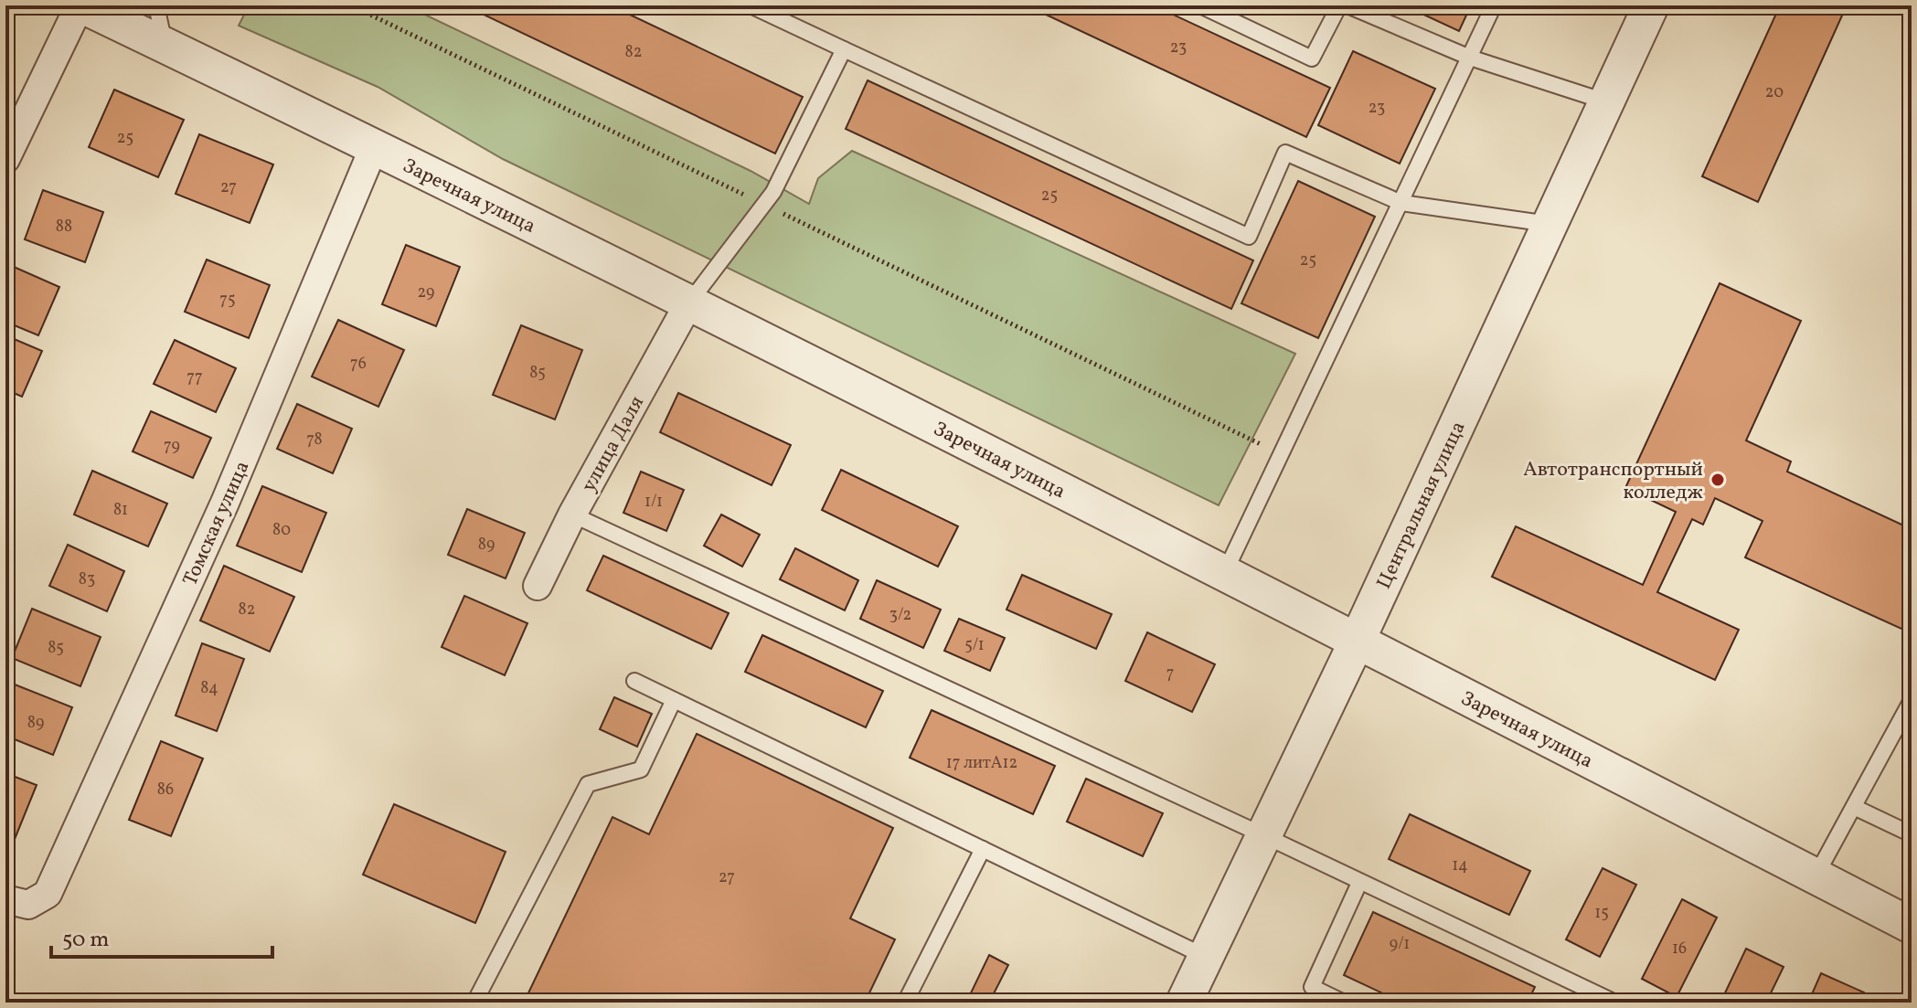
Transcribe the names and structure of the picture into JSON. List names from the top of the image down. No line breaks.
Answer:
{"streets":{"street":["Заречная улица","улица Даля","Центральная улица","Томская улица"]},"crossings":[["Заречная улица","улица Даля"],["Заречная улица","Центральная улица"],["Заречная улица","Томская улица"]],"places":["Автотранспортный колледж"],"house_numbers":["23","82","20","23","25","27","25","88","25","29","75","76","85","77","78","79","1/1","81","80","89","83","82","3/2","5/1","85","7","84","89","17 литА12","86","14","27","15","9/1","16"],"scale_bar":"50 m"}
